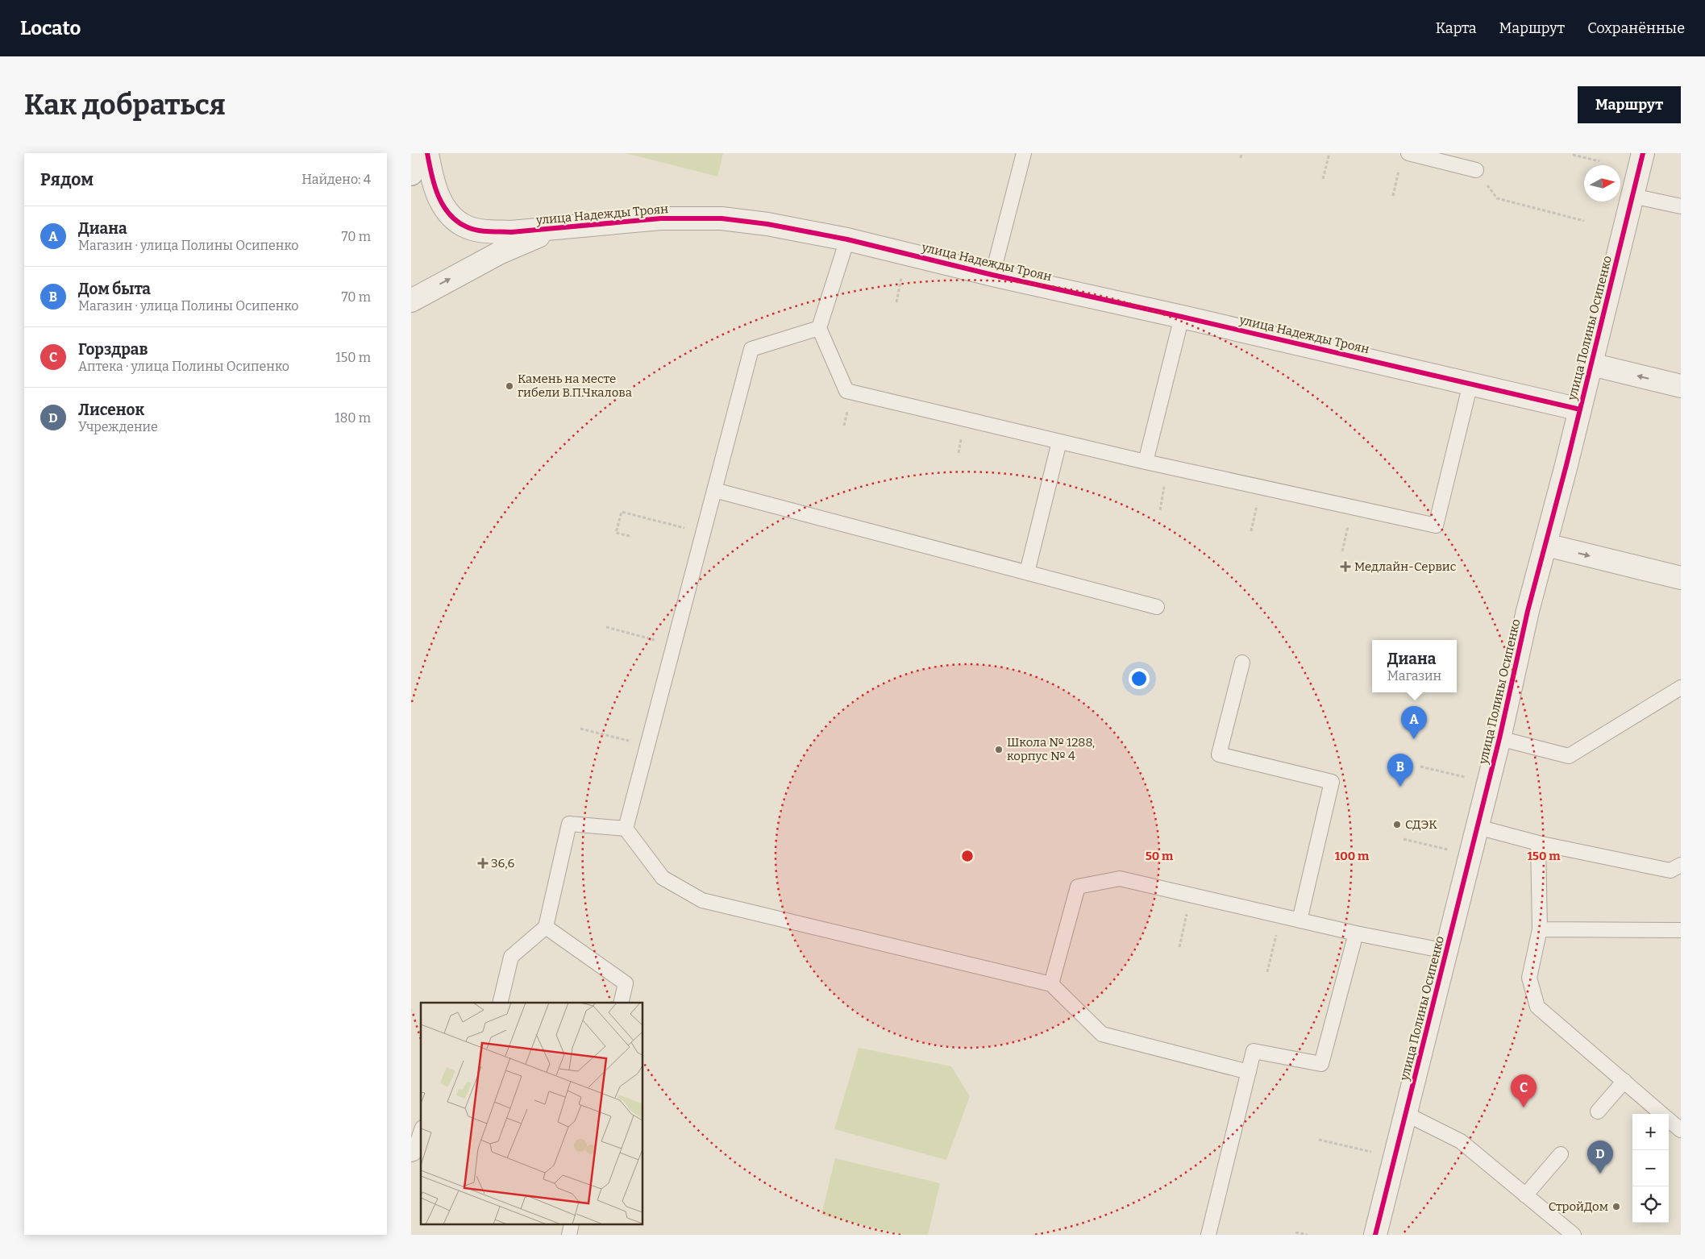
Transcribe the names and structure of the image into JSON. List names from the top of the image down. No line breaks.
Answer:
{"streets":{"street":["улица Надежды Троян","улица Полины Осипенко"]},"crossings":[["улица Надежды Троян","улица Полины Осипенко"]],"places":{"other":["Камень на месте гибели В.П.Чкалова","Школа № 1288, корпус № 4","СДЭК","СтройДом"],"health":["Медлайн-Сервис","36,6"]},"north":"right","page":{"header":"Locato","nav":["Карта","Маршрут","Сохранённые"],"buttons":"Маршрут","title":"Как добраться","heading":["Рядом","Найдено: 4"],"list":[{"mark":"A","name":"Диана","note":"Магазин · улица Полины Осипенко","value":"70 m"},{"mark":"B","name":"Дом быта","note":"Магазин · улица Полины Осипенко","value":"70 m"},{"mark":"C","name":"Горздрав","note":"Аптека · улица Полины Осипенко","value":"150 m"},{"mark":"D","name":"Лисенок","note":"Учреждение","value":"180 m"}],"popup":["Диана","Магазин"],"pins":["A","B","C","D"],"map_buttons":["+","−"]},"rings":["50 m","100 m","150 m"]}
